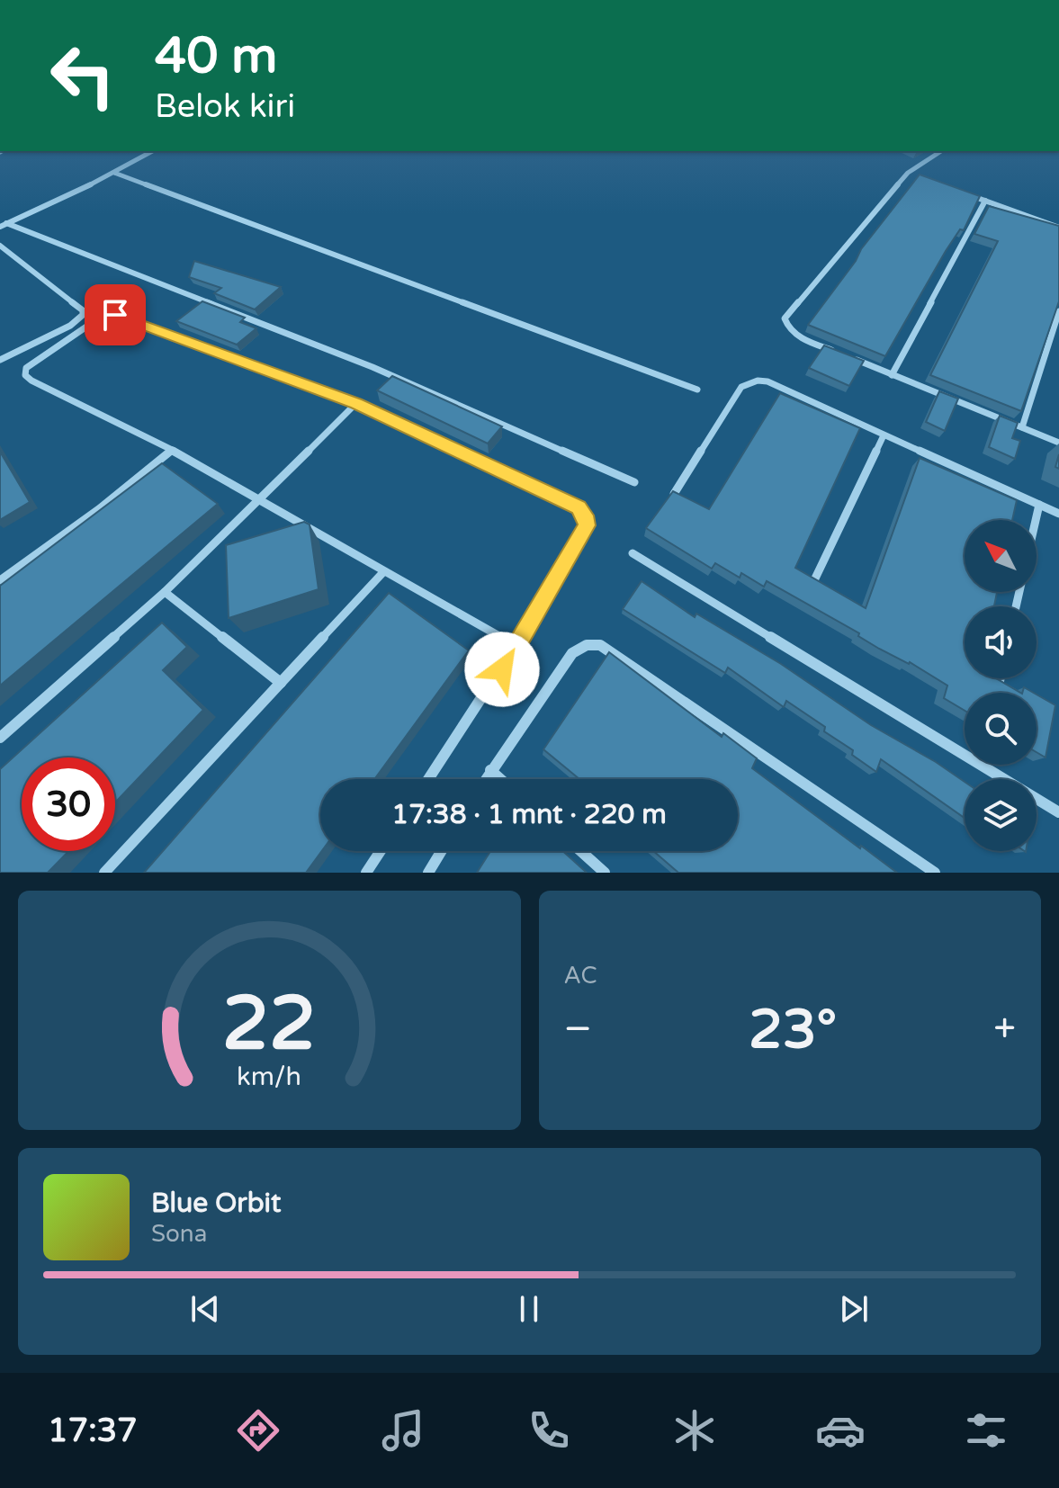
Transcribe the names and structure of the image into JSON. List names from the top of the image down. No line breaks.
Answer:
{"north":"top left","page":{"turn":["40 m","Belok kiri"],"limit":"30","trip":"17:38 · 1 mnt · 220 m","tile":"AC","heat":["−","23°","+"],"song":["Blue Orbit","Sona"],"tabs":"17:37","gauge":["22","km/h"]}}
